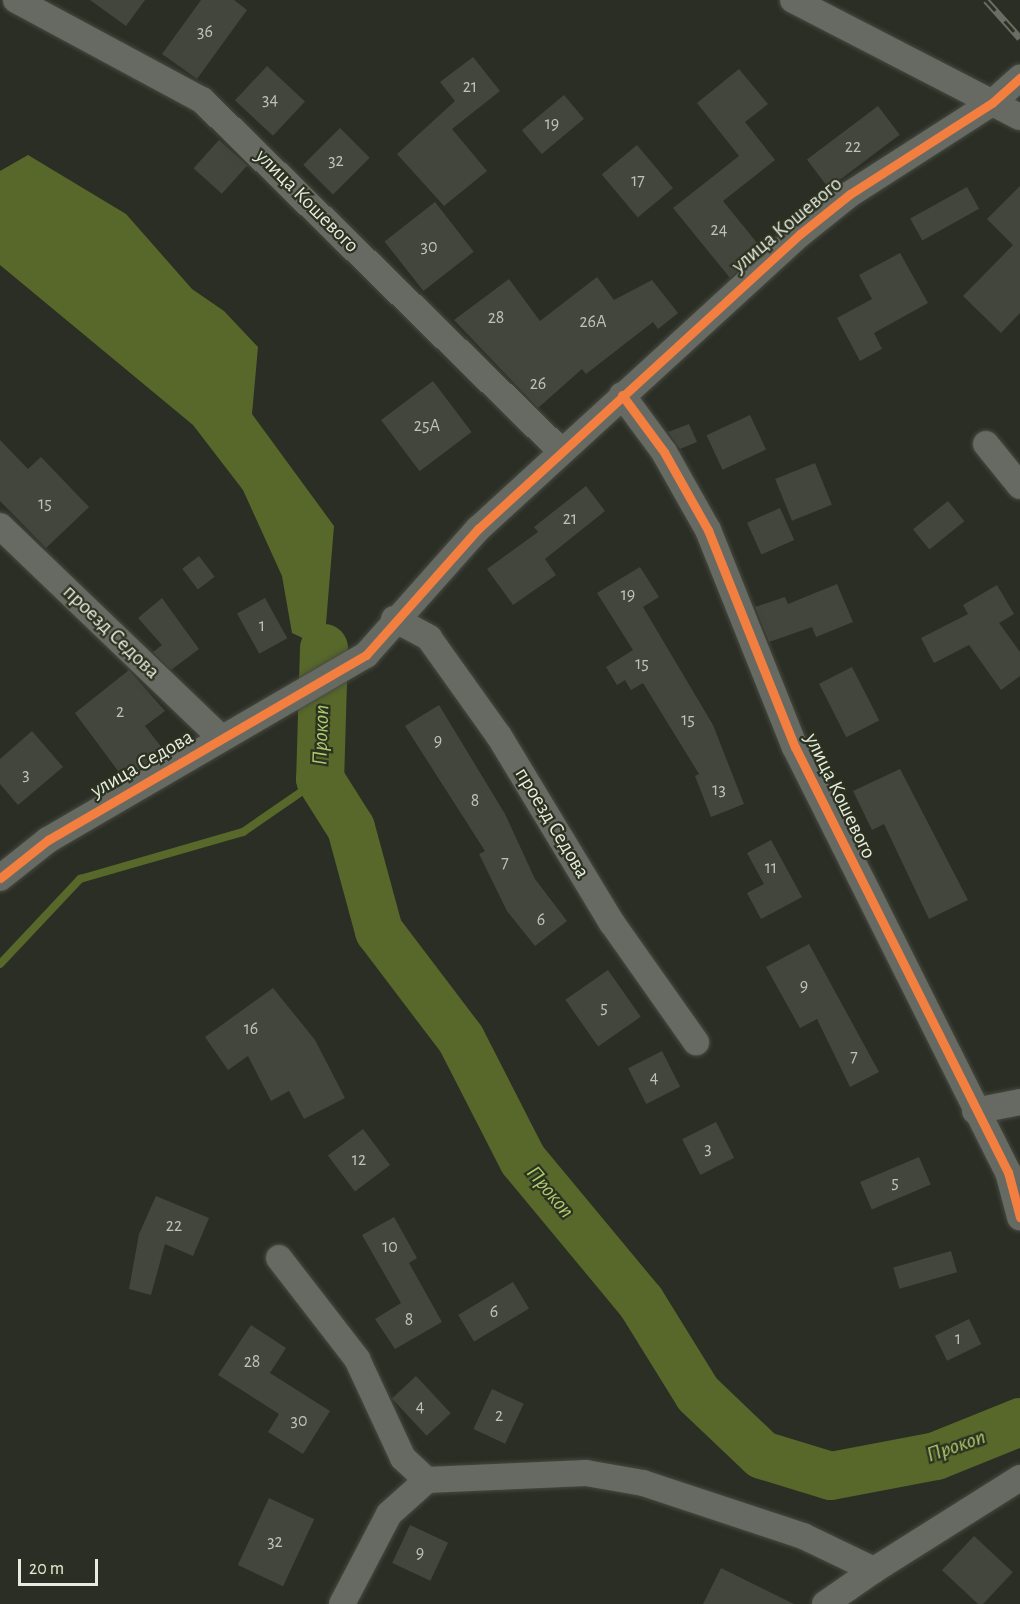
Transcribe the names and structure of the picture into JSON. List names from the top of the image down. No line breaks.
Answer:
{"streets":{"street":["улица Кошевого","проезд Седова","улица Седова"]},"crossings":[["улица Кошевого","проезд Седова"],["улица Кошевого","улица Седова"],["проезд Седова","улица Седова"]],"water":["Прокоп"],"house_numbers":["36","21","34","19","22","32","17","24","30","28","26А","26","25А","15","21","19","1","15","2","15","9","3","13","8","7","11","6","9","5","16","7","4","3","12","5","22","10","6","8","1","28","4","2","30","32","9"],"scale_bar":"20 m"}
